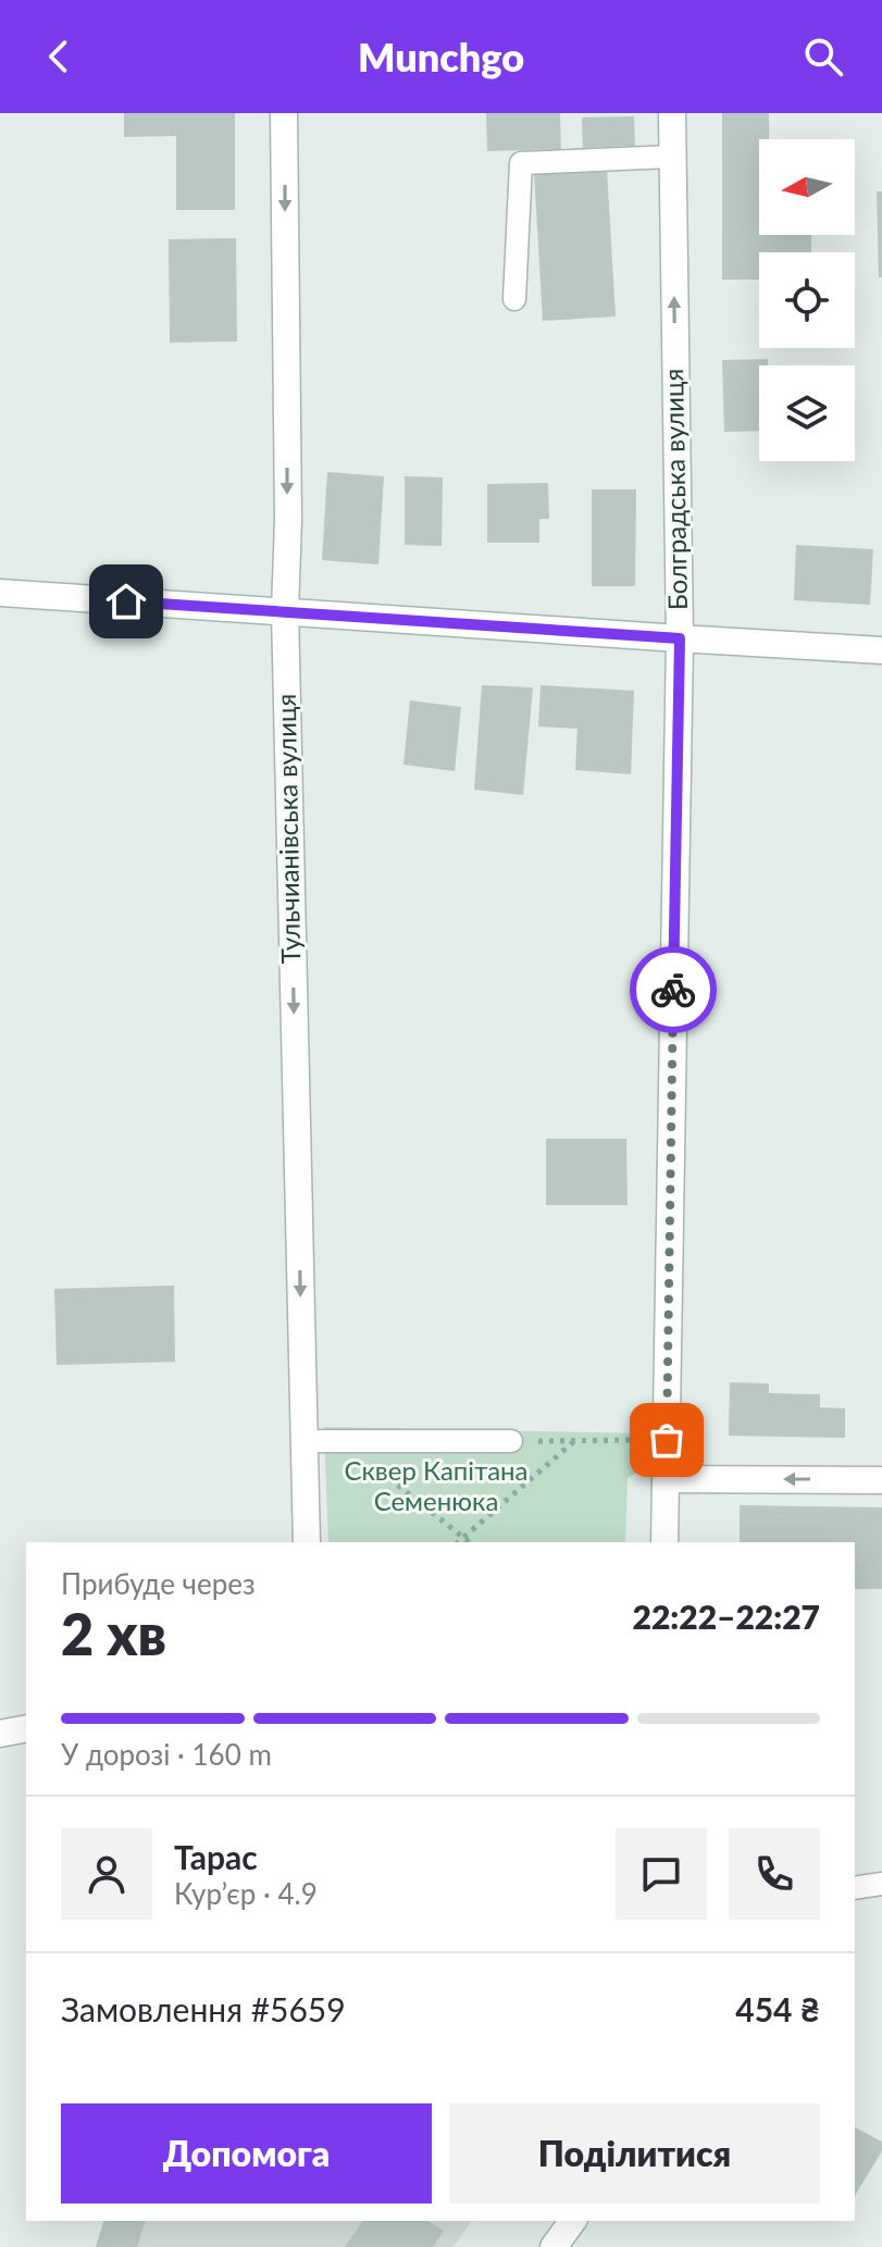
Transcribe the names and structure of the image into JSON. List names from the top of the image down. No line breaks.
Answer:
{"streets":{"main road":["Болградська вулиця","Тульчианівська вулиця"]},"one_way":["Тульчианівська вулиця"],"parks":["Сквер Капітана Семенюка"],"north":"left","page":{"header":"Munchgo","heading":["2 хв","Прибуде через","22:22–22:27"],"panel":["Тарас","Кур’єр · 4.9","Замовлення #5659","454 ₴"],"bar":"У дорозі · 160 m","buttons":["Допомога","Поділитися"]}}
